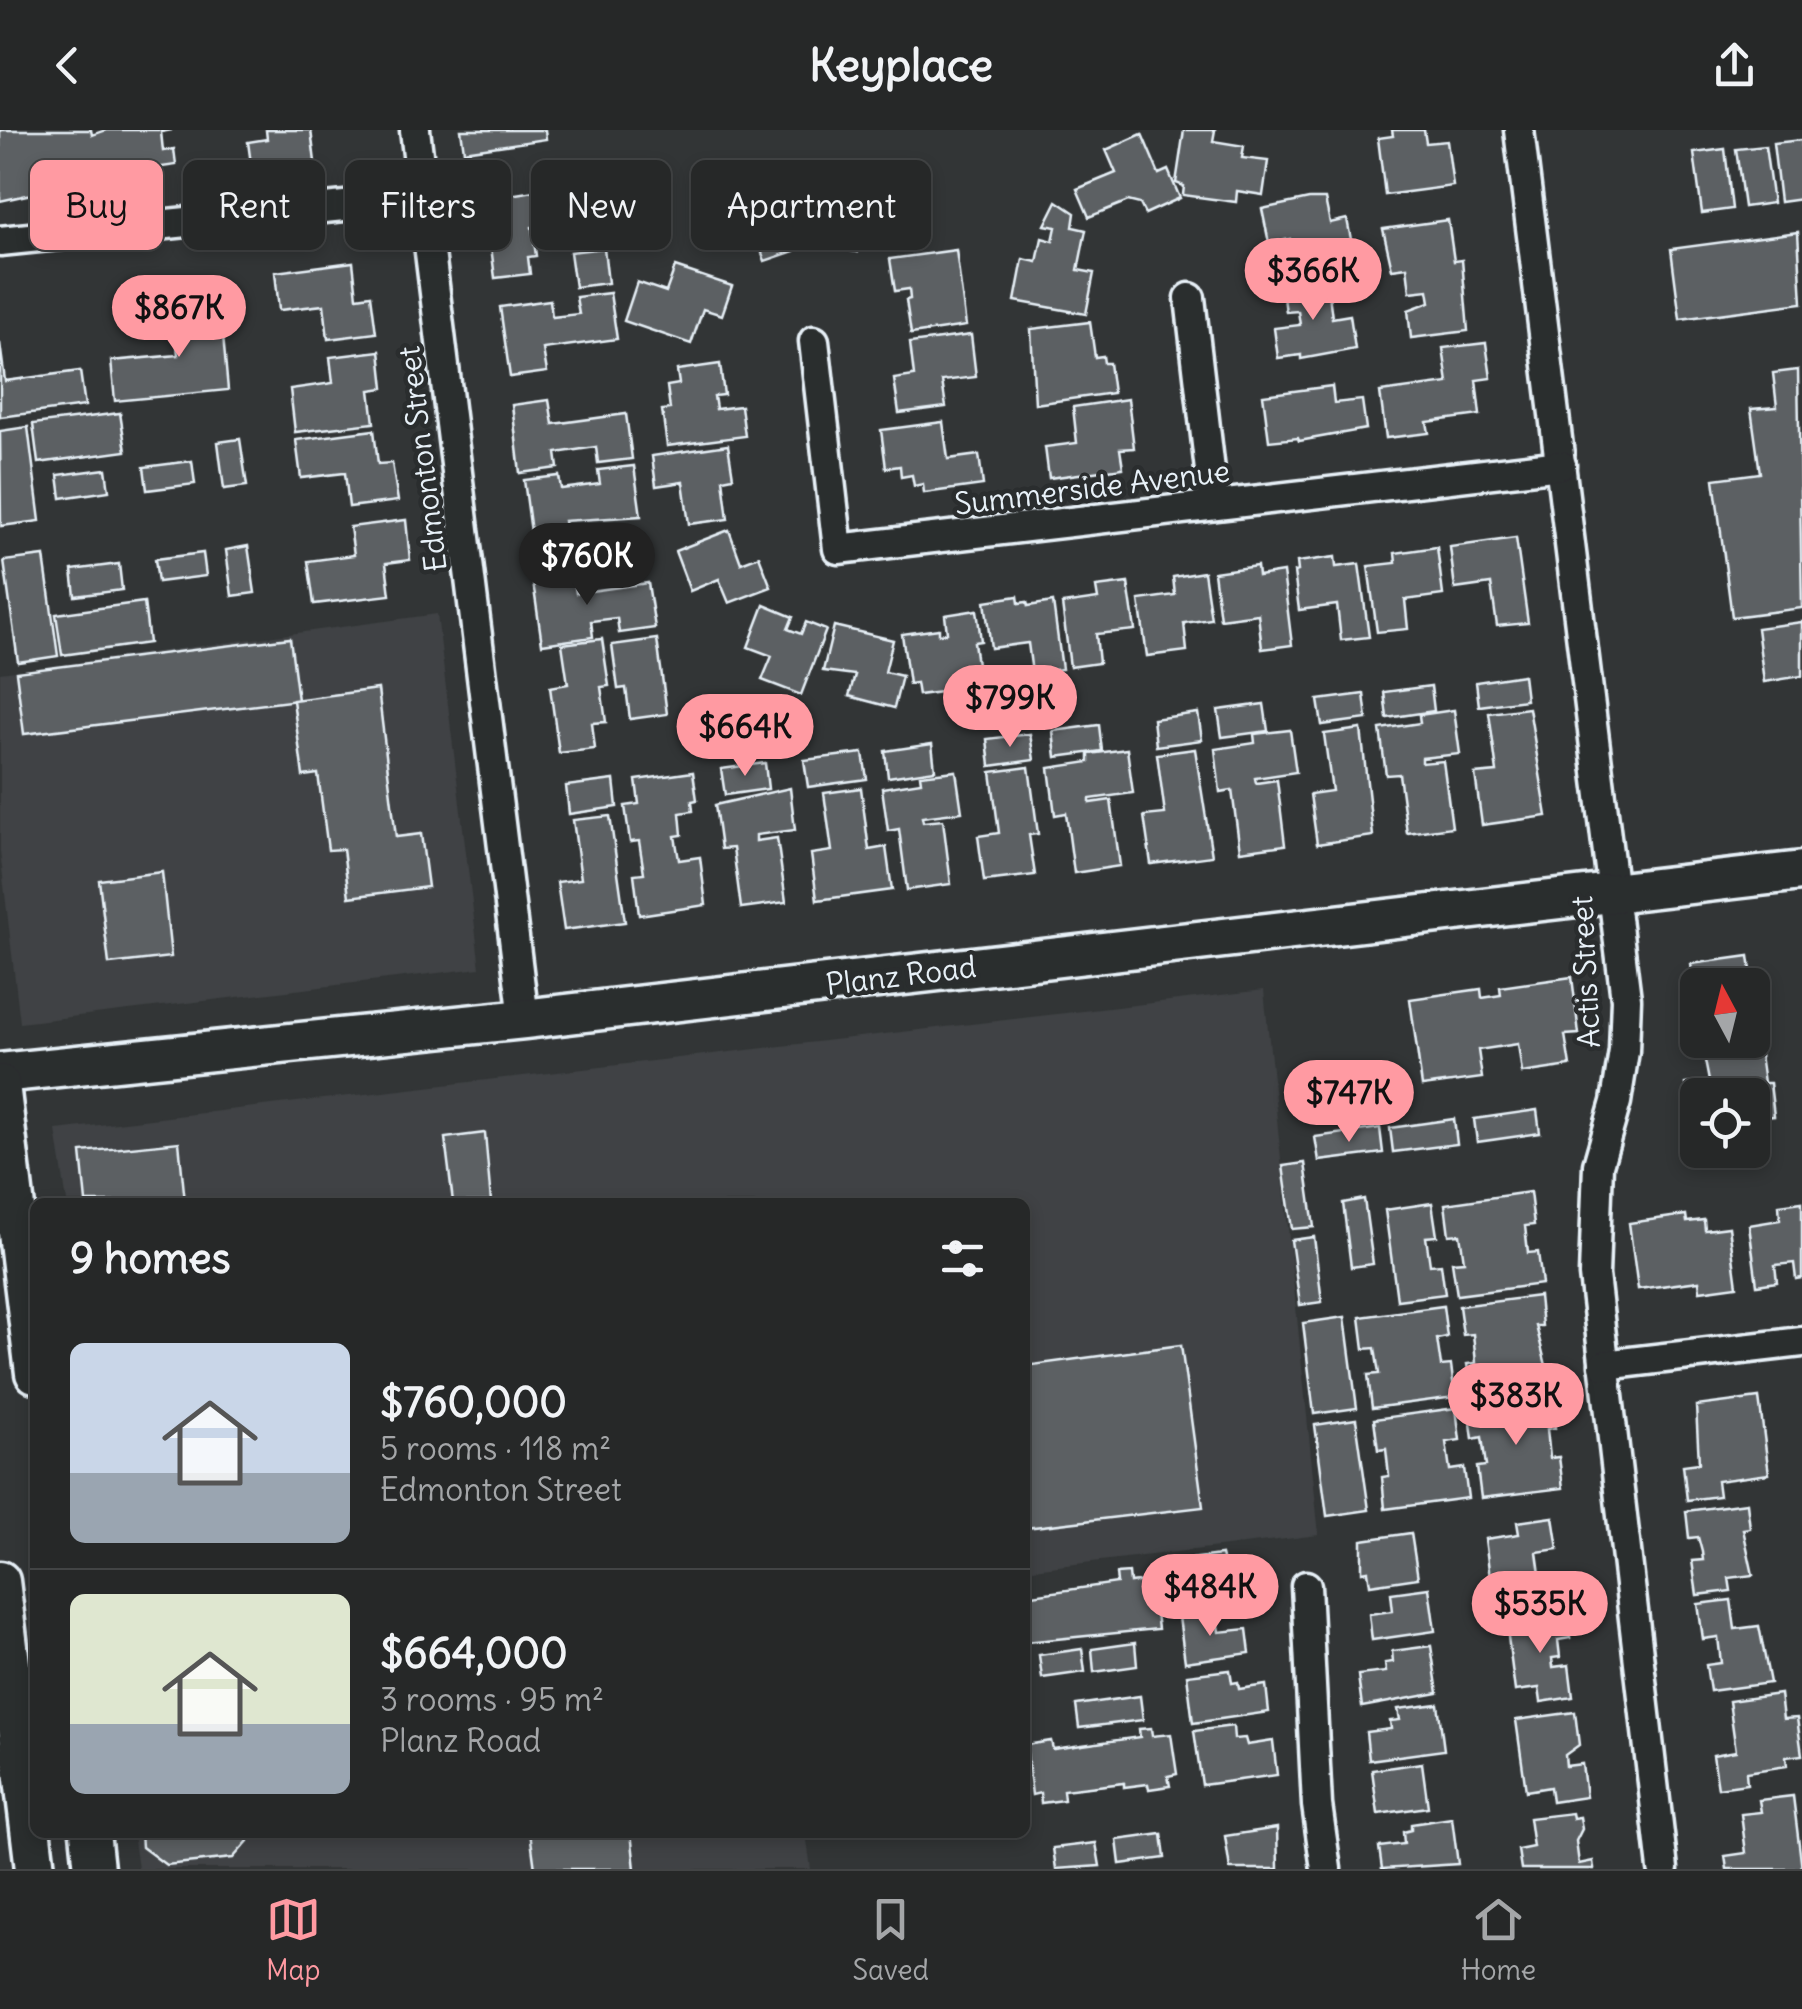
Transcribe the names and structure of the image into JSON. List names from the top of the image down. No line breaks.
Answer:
{"streets":{"street":["Edmonton Street","Summerside Avenue","Actis Street","Planz Road"]},"crossings":[["Edmonton Street","Planz Road"],["Summerside Avenue","Actis Street"],["Actis Street","Planz Road"]],"north":"top","page":{"header":"Keyplace","chip":["Buy","Rent","Filters","New","Apartment"],"price":["$366K","$867K","$760K","$799K","$664K","$747K","$383K","$484K","$535K"],"heading":"9 homes","list":[{"name":"$760,000","note":"5 rooms · 118 m² · Edmonton Street"},{"name":"$664,000","note":"3 rooms · 95 m² · Planz Road"}],"tabs":["Map","Saved","Home"]}}
